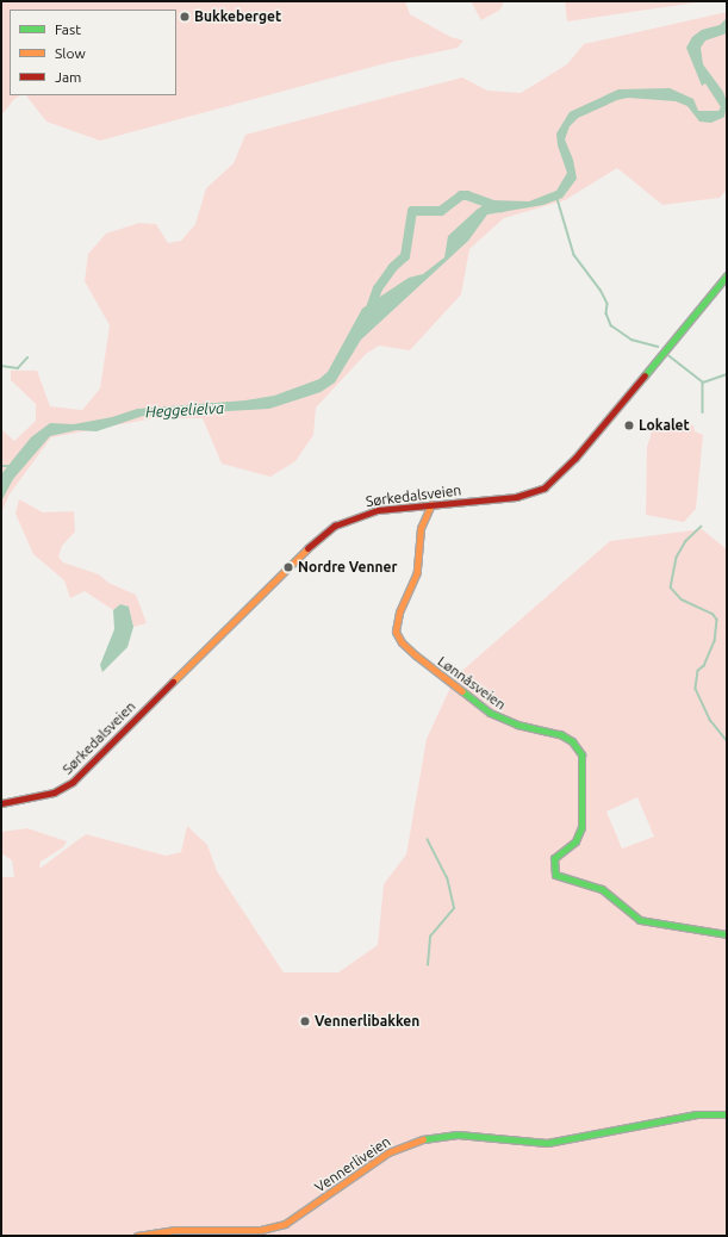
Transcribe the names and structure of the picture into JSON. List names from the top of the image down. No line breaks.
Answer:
{"streets":{"street":["Sørkedalsveien","Lønnåsveien","Vennerliveien"]},"crossings":[["Sørkedalsveien","Lønnåsveien"]],"water":["Heggelielva"],"places":["Bukkeberget","Lokalet","Nordre Venner","Vennerlibakken"],"legend":["Fast","Slow","Jam"]}
